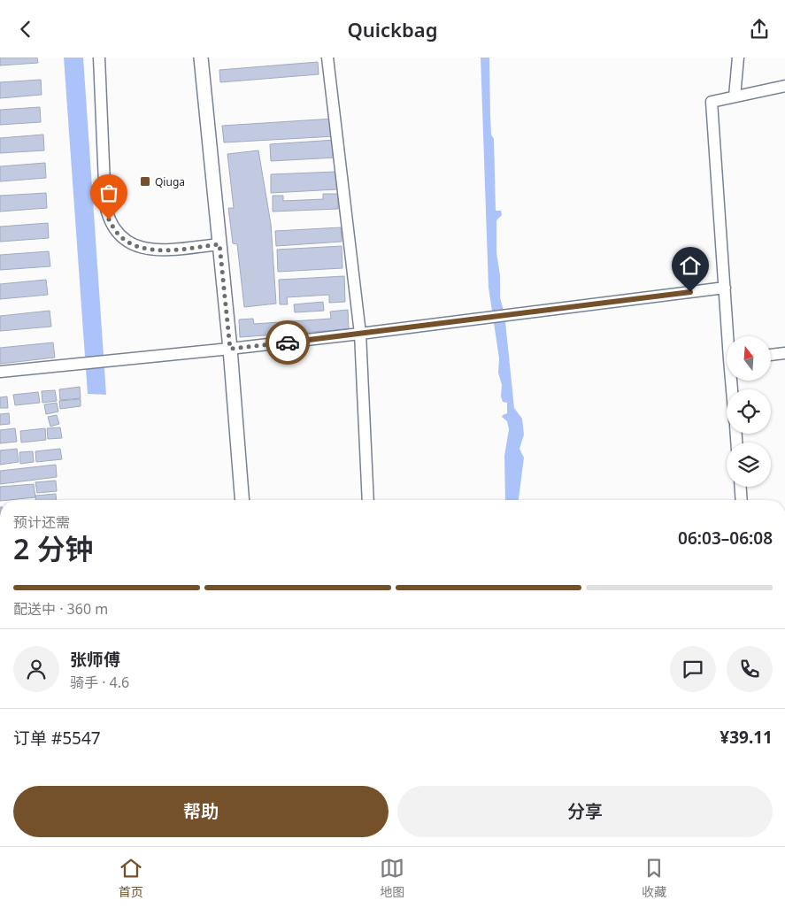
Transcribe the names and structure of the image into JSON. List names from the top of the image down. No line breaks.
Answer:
{"places":{"transit":["Qiuga"]},"north":"top","page":{"header":"Quickbag","heading":["2 分钟","预计还需","06:03–06:08"],"panel":["张师傅","骑手 · 4.6","订单 #5547","¥39.11"],"bar":"配送中 · 360 m","buttons":["帮助","分享"],"tabs":["首页","地图","收藏"]}}
